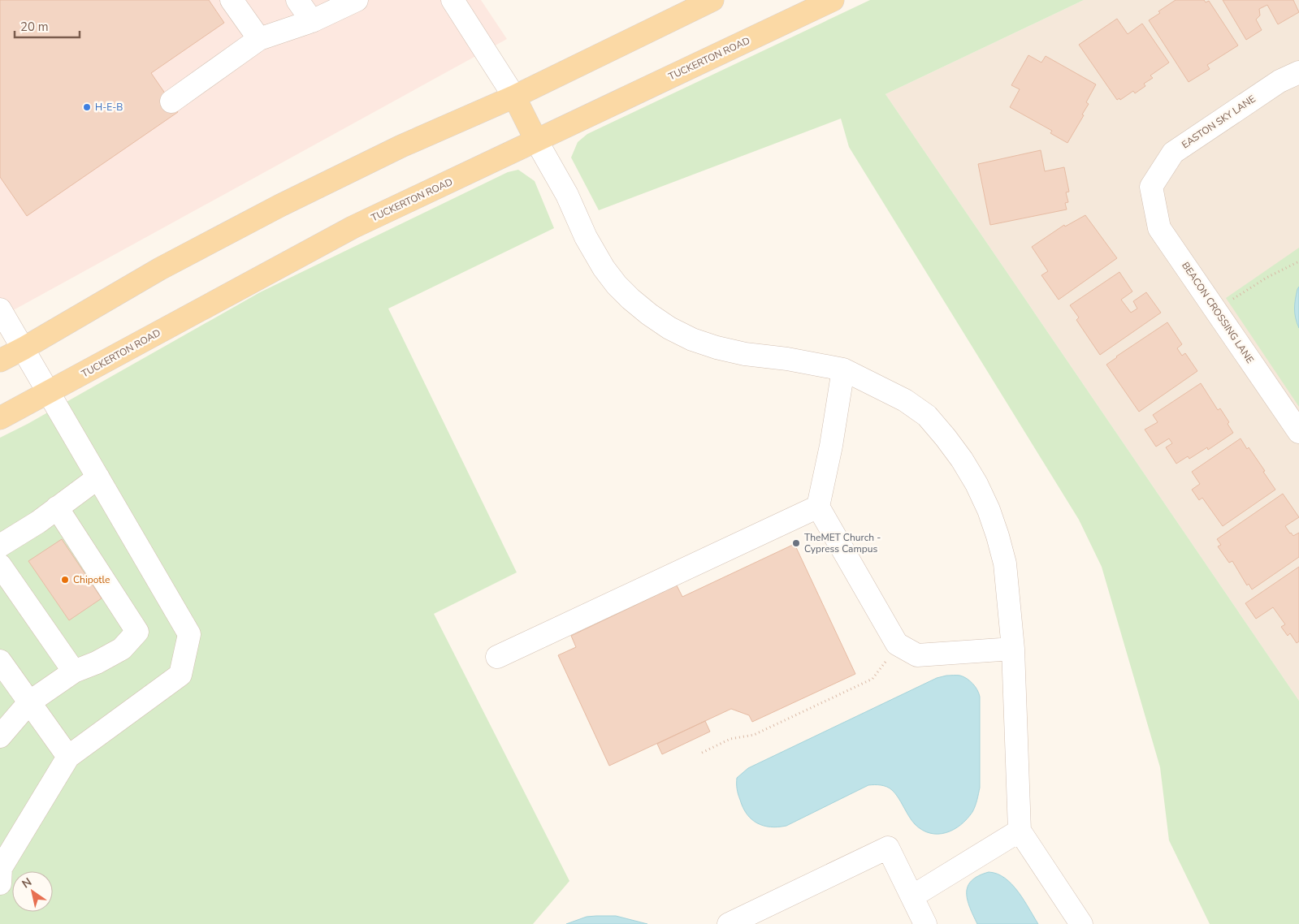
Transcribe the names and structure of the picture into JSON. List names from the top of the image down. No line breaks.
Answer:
{"streets":{"main road":["TUCKERTON ROAD"],"street":["EASTON SKY LANE","BEACON CROSSING LANE"]},"crossings":[["EASTON SKY LANE","BEACON CROSSING LANE"]],"places":["H-E-B","TheMET Church - Cypress Campus","Chipotle"],"scale_bar":"20 m","north":"top left"}
